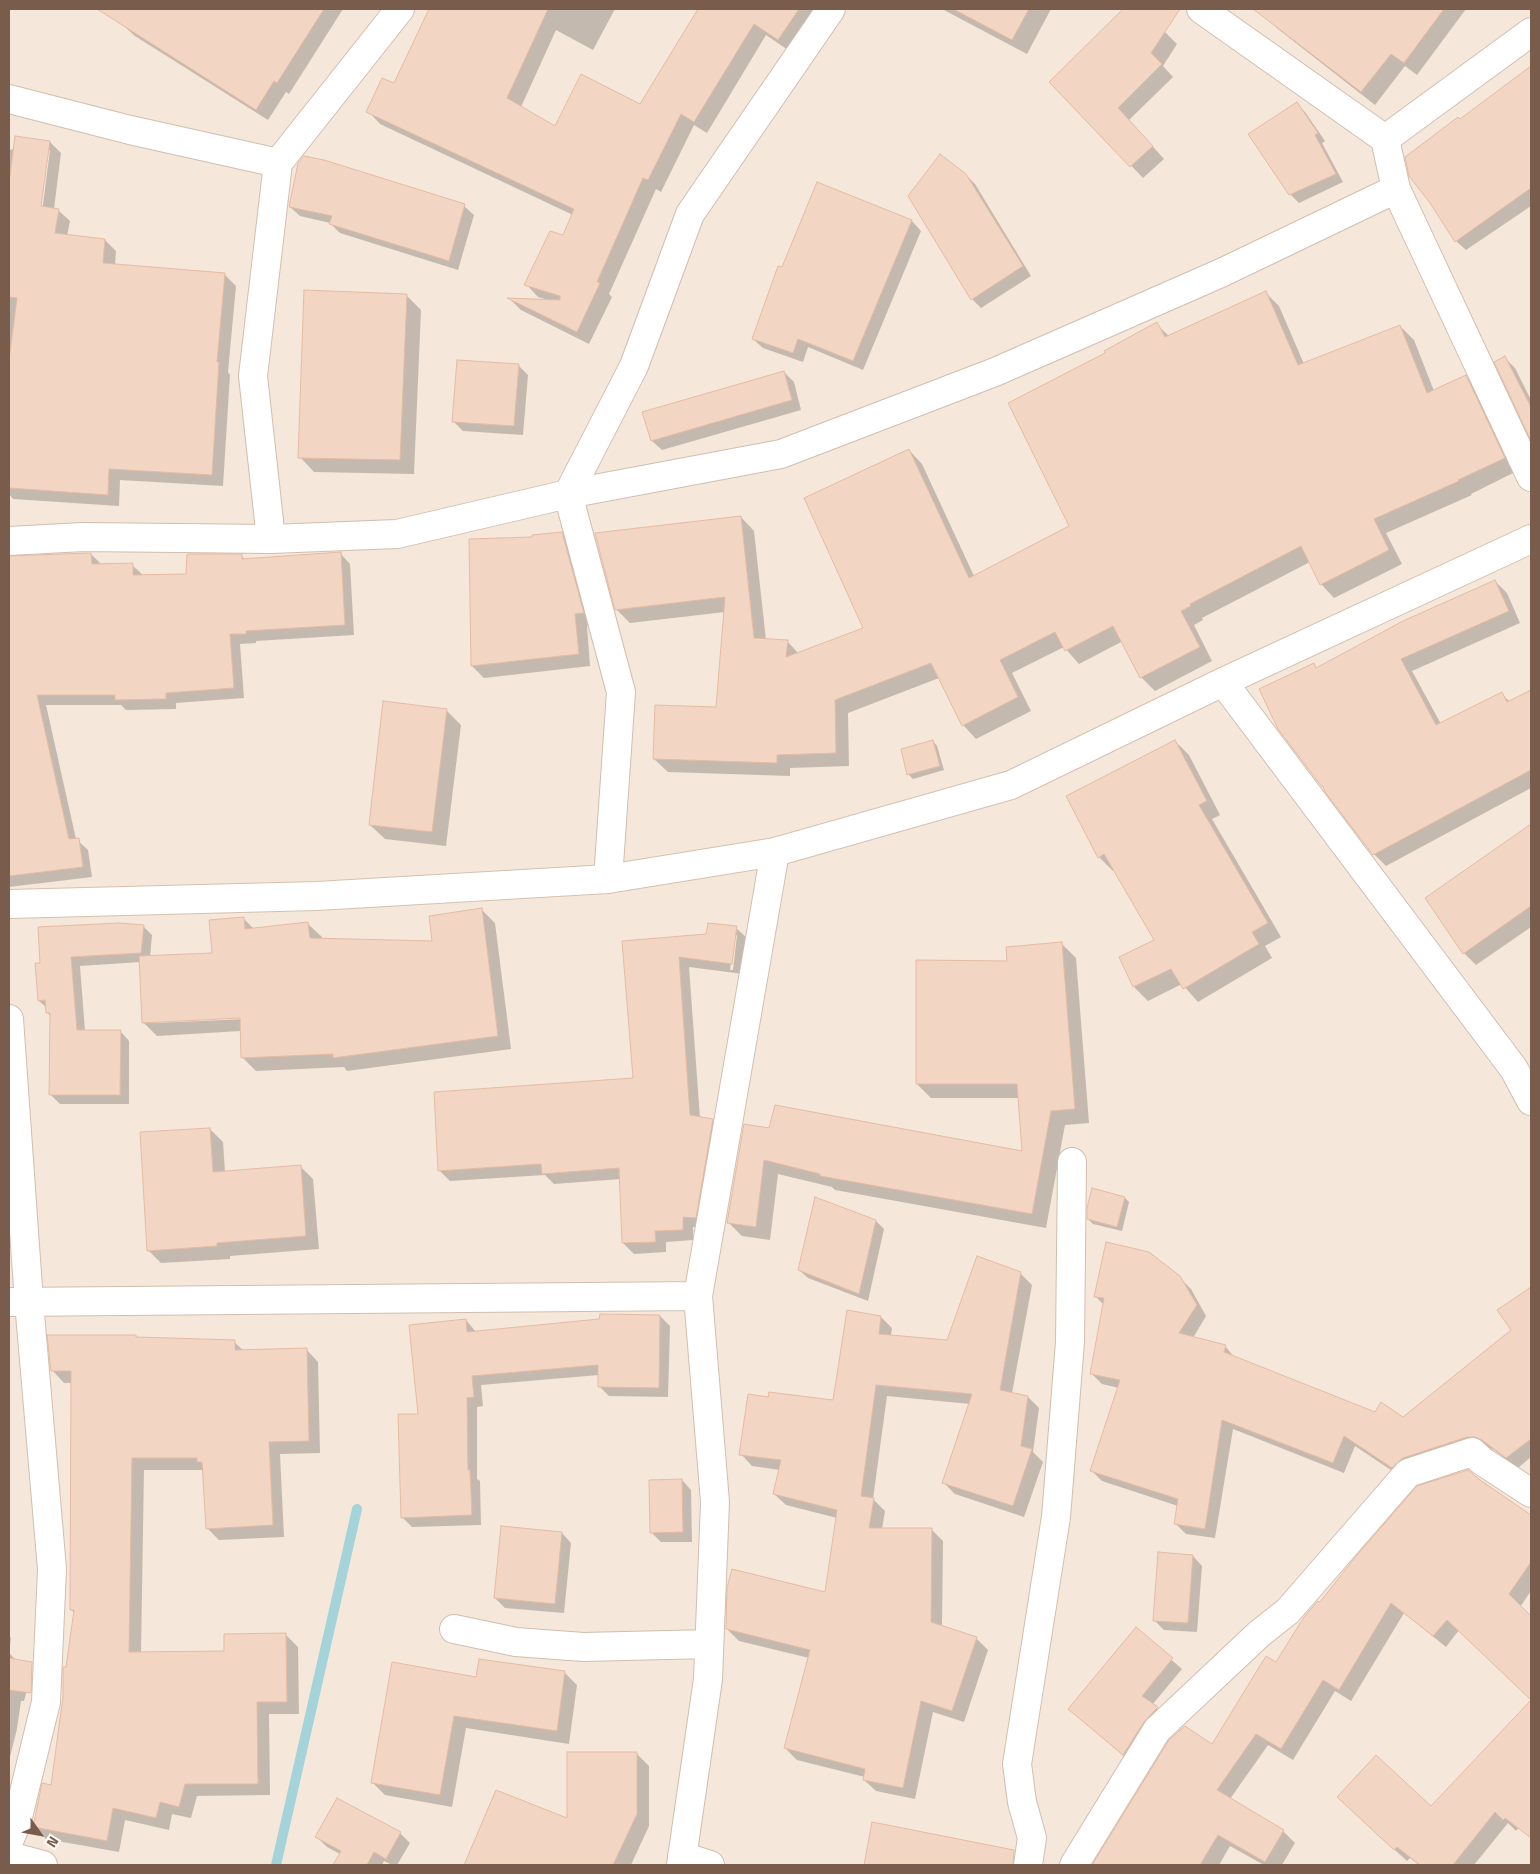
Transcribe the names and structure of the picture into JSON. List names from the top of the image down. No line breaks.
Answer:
{"north":"bottom right"}
